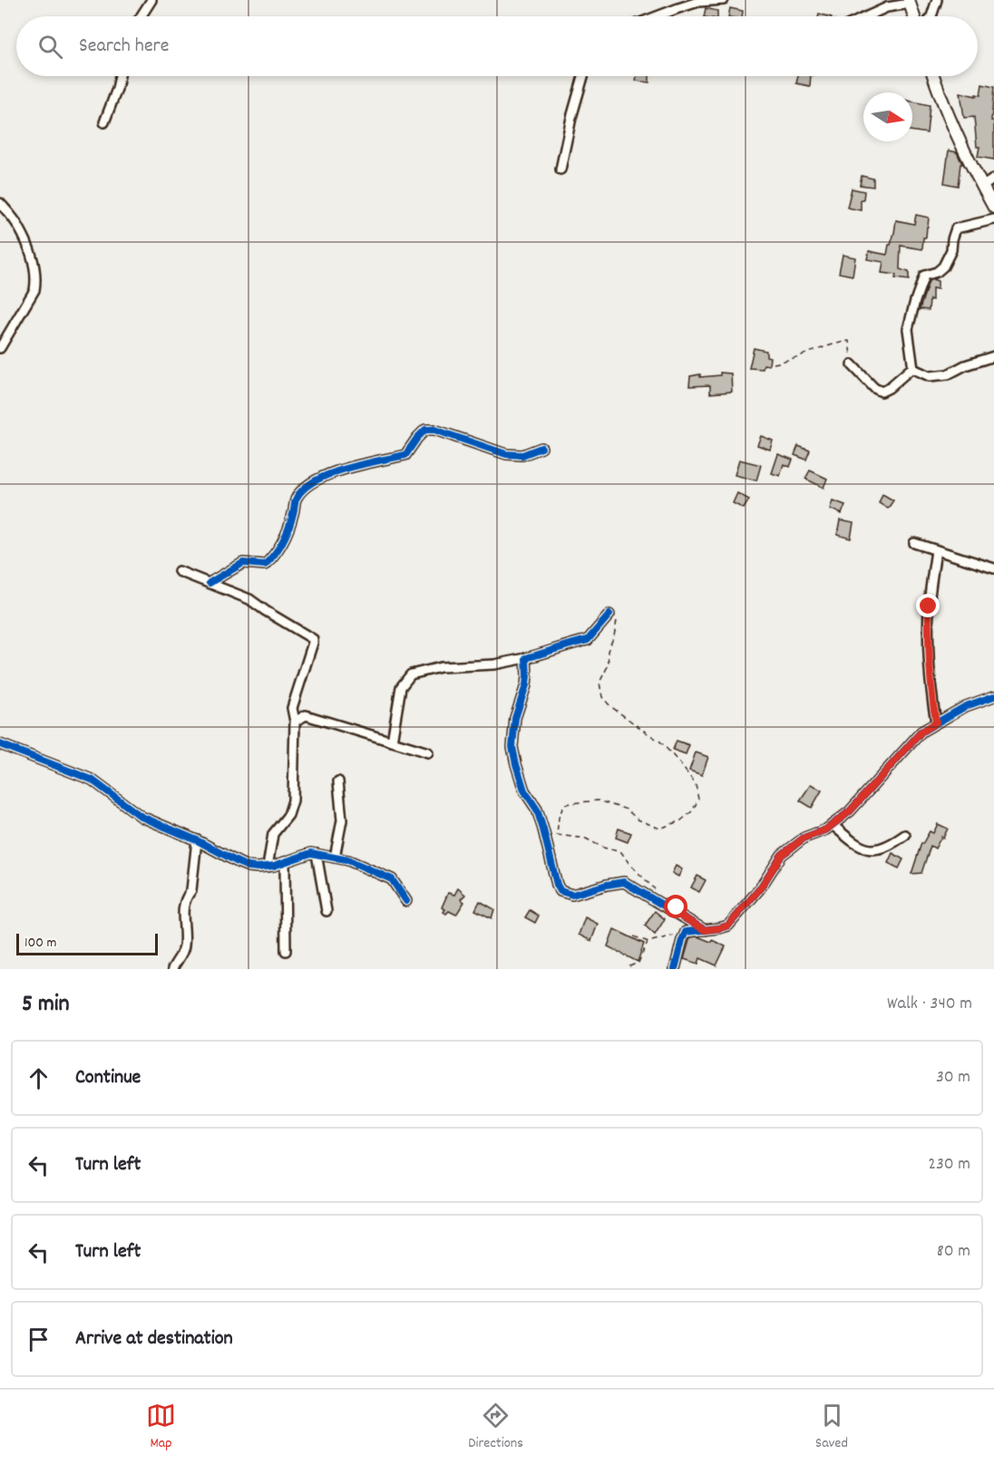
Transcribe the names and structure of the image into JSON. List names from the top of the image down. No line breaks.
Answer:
{"scale_bar":"100 m","north":"right","page":{"search":"Search here","scale":"100 m","heading":["5 min","Walk · 340 m"],"list":[["Continue","30 m"],["Turn left","230 m"],["Turn left","80 m"],"Arrive at destination"],"nav":["Map","Directions","Saved"]}}
